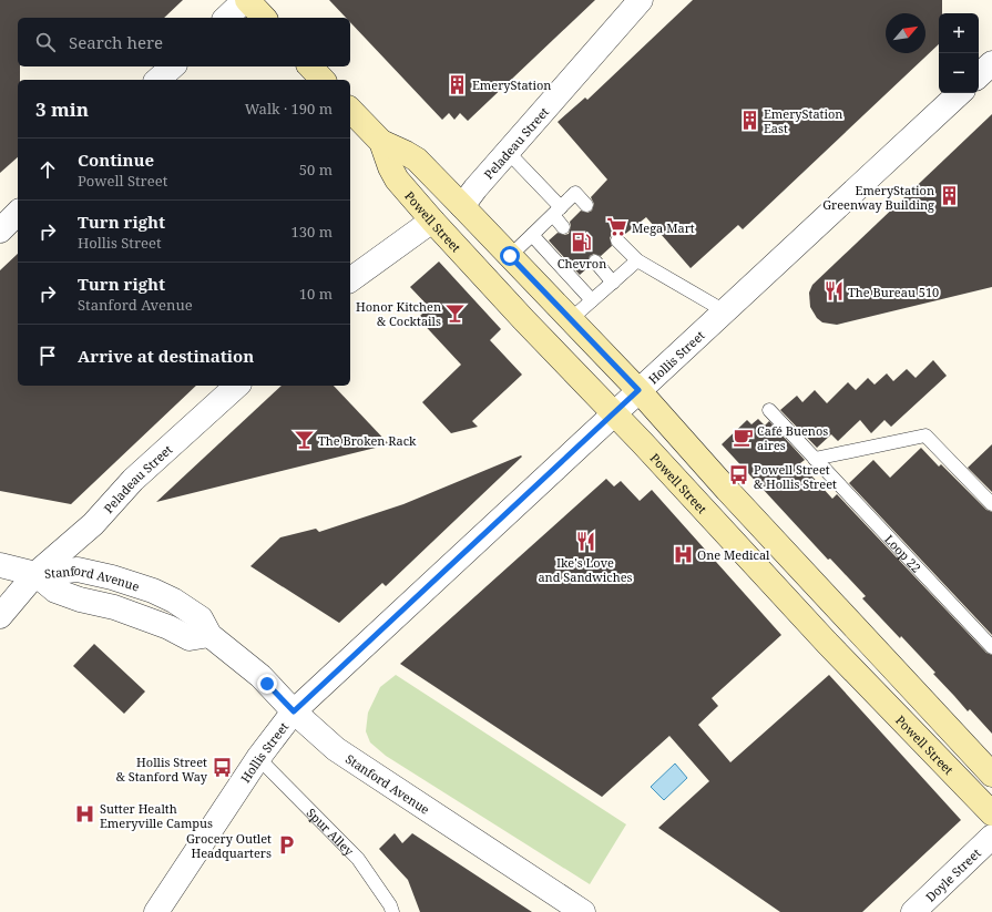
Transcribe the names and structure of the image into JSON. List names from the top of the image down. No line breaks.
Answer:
{"streets":{"main road":["Powell Street"],"street":["Peladeau Street","Hollis Street","Stanford Avenue","Doyle Street"],"lane":["Loop 22","Spur Alley"]},"crossings":[["Peladeau Street","Powell Street"],["Peladeau Street","Stanford Avenue"],["Powell Street","Hollis Street"],["Hollis Street","Stanford Avenue"],["Hollis Street","Spur Alley"]],"places":{"building":["EmeryStation","EmeryStation East","EmeryStation Greenway Building"],"supermarket":["Mega Mart"],"fuel station":["Chevron"],"restaurant":["The Bureau 510","Ike's Love and Sandwiches"],"bar":["Honor Kitchen & Cocktails","The Broken Rack"],"cafe":["Café Buenos aires"],"bus stop":["Powell Street & Hollis Street","Hollis Street & Stanford Way"],"hospital":["One Medical","Sutter Health Emeryville Campus"],"parking":["Grocery Outlet Headquarters"]},"north":"top right","page":{"map_buttons":["+","−"],"search":"Search here","heading":["3 min","Walk · 190 m"],"list":[["Continue","Powell Street","50 m"],["Turn right","Hollis Street","130 m"],["Turn right","Stanford Avenue","10 m"],"Arrive at destination"]}}
